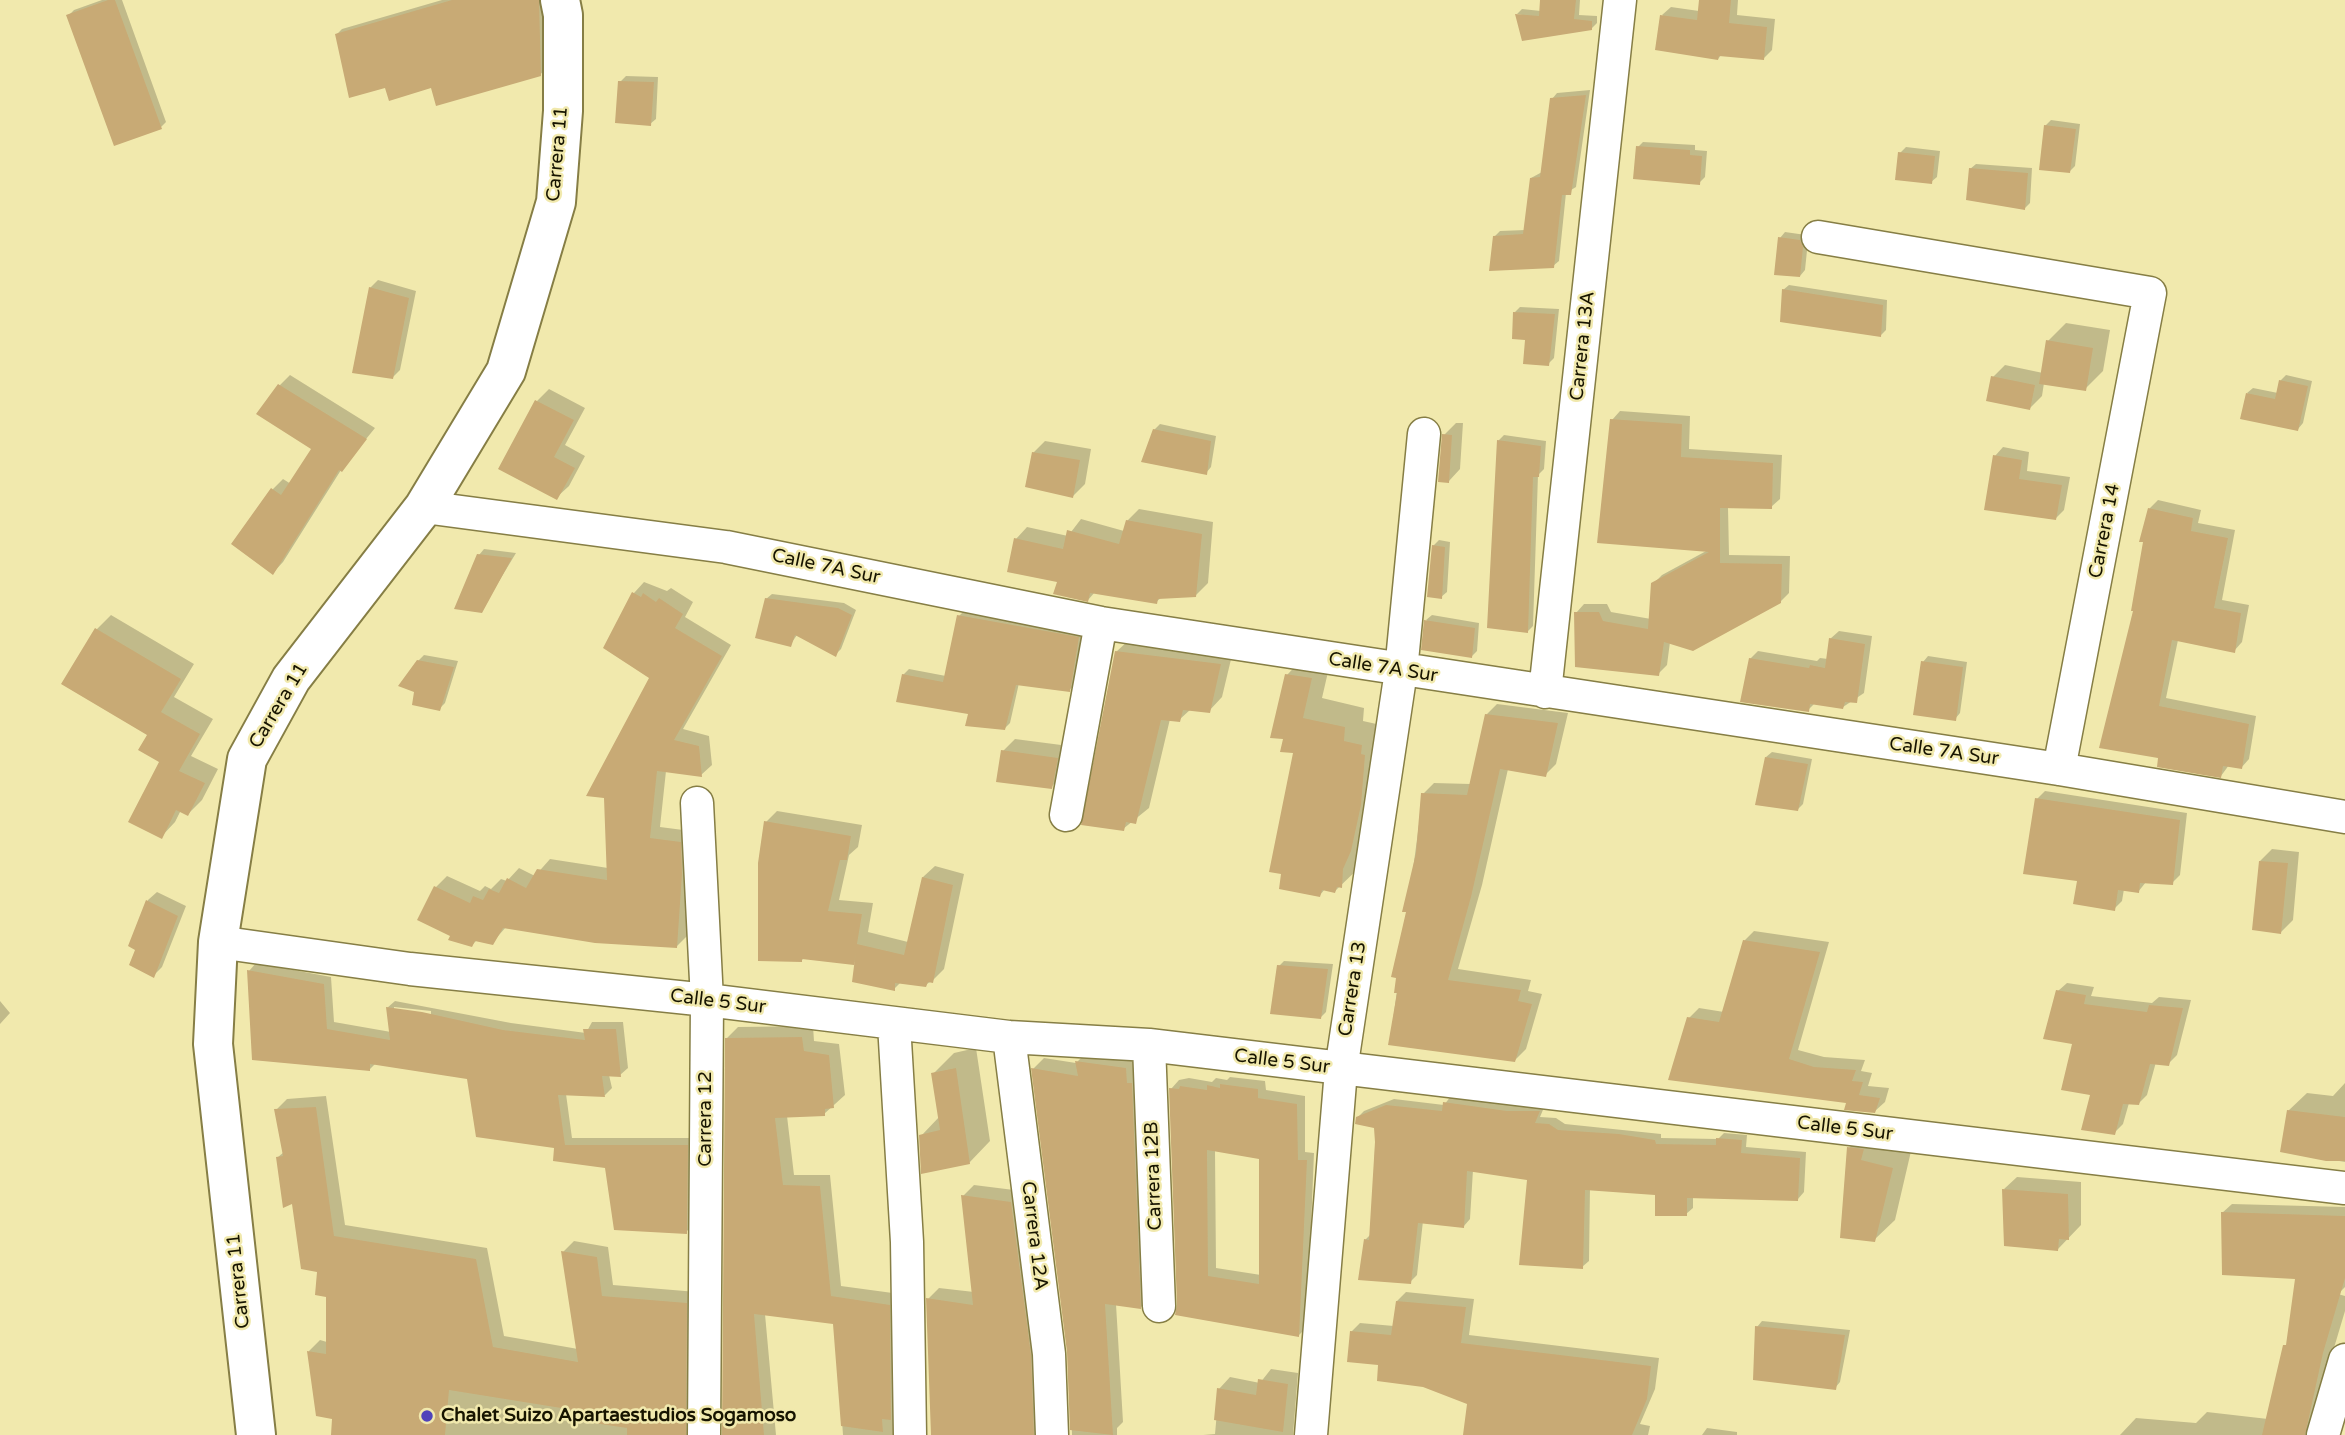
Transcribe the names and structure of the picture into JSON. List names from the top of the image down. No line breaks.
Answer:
{"streets":{"main road":["Carrera 11"],"street":["Carrera 13A","Carrera 14","Calle 7A Sur","Carrera 13","Calle 5 Sur","Carrera 12","Carrera 12B","Carrera 12A"]},"crossings":[["Carrera 11","Calle 7A Sur"],["Carrera 11","Calle 5 Sur"],["Carrera 13A","Calle 7A Sur"],["Carrera 14","Calle 7A Sur"],["Calle 7A Sur","Carrera 13"],["Carrera 13","Calle 5 Sur"],["Calle 5 Sur","Carrera 12"],["Calle 5 Sur","Carrera 12B"],["Calle 5 Sur","Carrera 12A"]],"places":["Chalet Suizo Apartaestudios Sogamoso"]}
